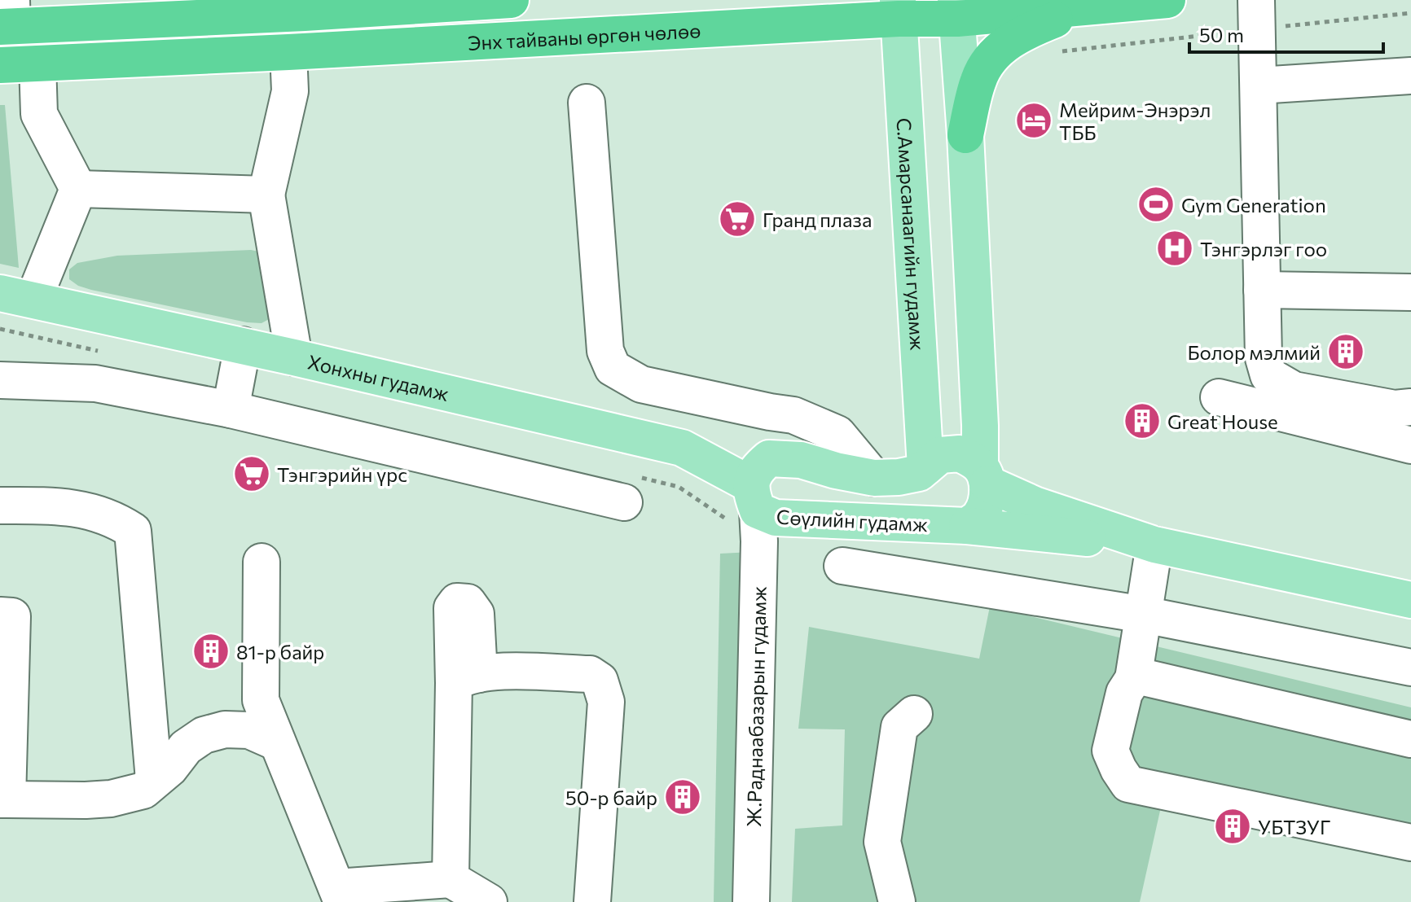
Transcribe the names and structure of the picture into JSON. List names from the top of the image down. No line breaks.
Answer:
{"streets":{"highway":["Энх тайваны өргөн чөлөө"],"main road":["С.Амарсанаагийн гудамж","Хонхны гудамж","Сөүлийн гудамж"],"street":["Ж.Раднаабазарын гудамж"]},"crossings":[["Энх тайваны өргөн чөлөө","С.Амарсанаагийн гудамж"],["Хонхны гудамж","Сөүлийн гудамж"],["Хонхны гудамж","Ж.Раднаабазарын гудамж"],["Сөүлийн гудамж","Ж.Раднаабазарын гудамж"]],"places":{"hotel":["Мейрим-Энэрэл ТББ"],"sports":["Gym Generation"],"supermarket":["Гранд плаза","Тэнгэрийн үрс"],"hospital":["Тэнгэрлэг гоо"],"building":["Болор мэлмий","Great House","81-р байр","50-р байр","УБТЗУГ"]},"scale_bar":"50 m"}
